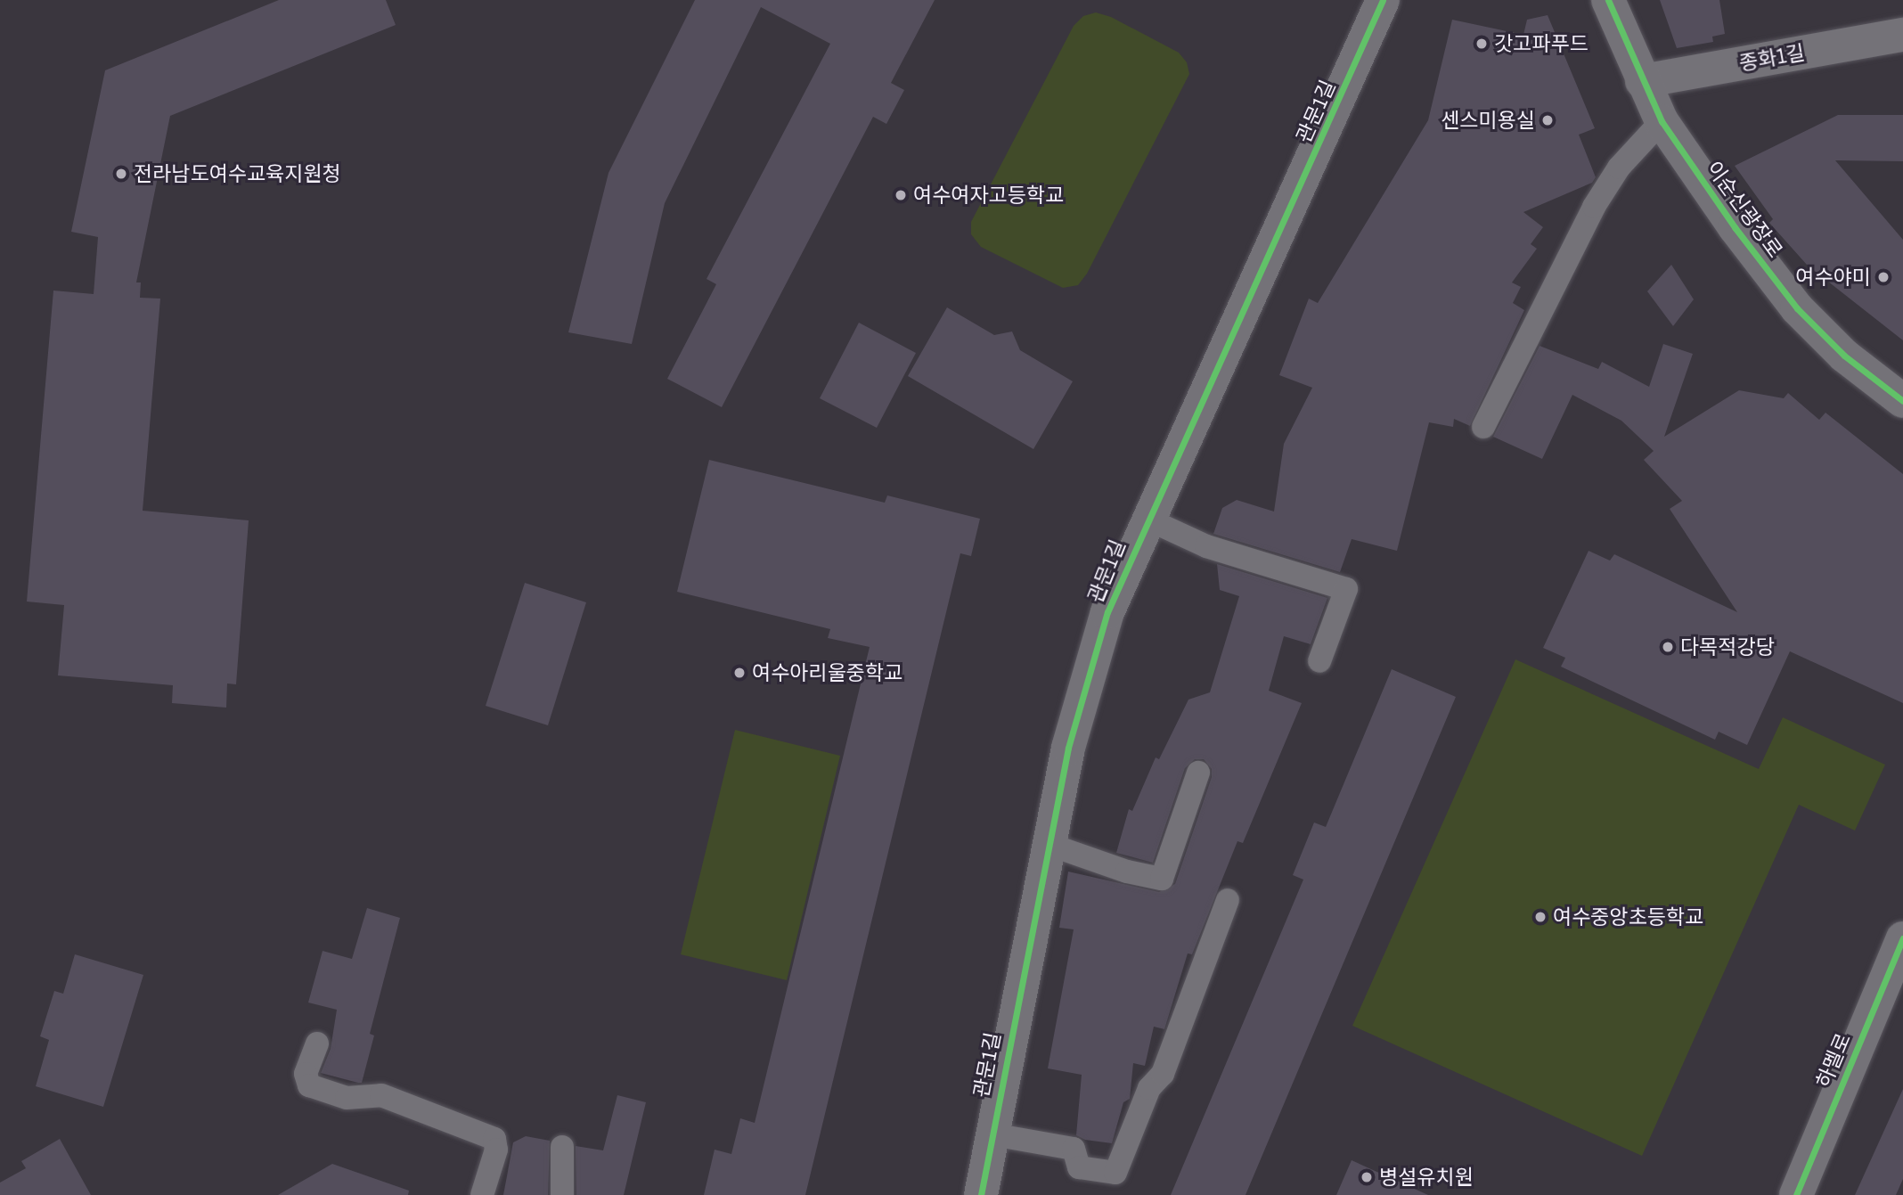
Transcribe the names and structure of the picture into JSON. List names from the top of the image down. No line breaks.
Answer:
{"streets":{"street":["종화1길","관문1길","이순신광장로","하멜로"]},"crossings":[["종화1길","이순신광장로"]],"places":["갓고파푸드","센스미용실","전라남도여수교육지원청","여수여자고등학교","여수야미","다목적강당","여수아리울중학교","여수중앙초등학교","병설유치원"]}
